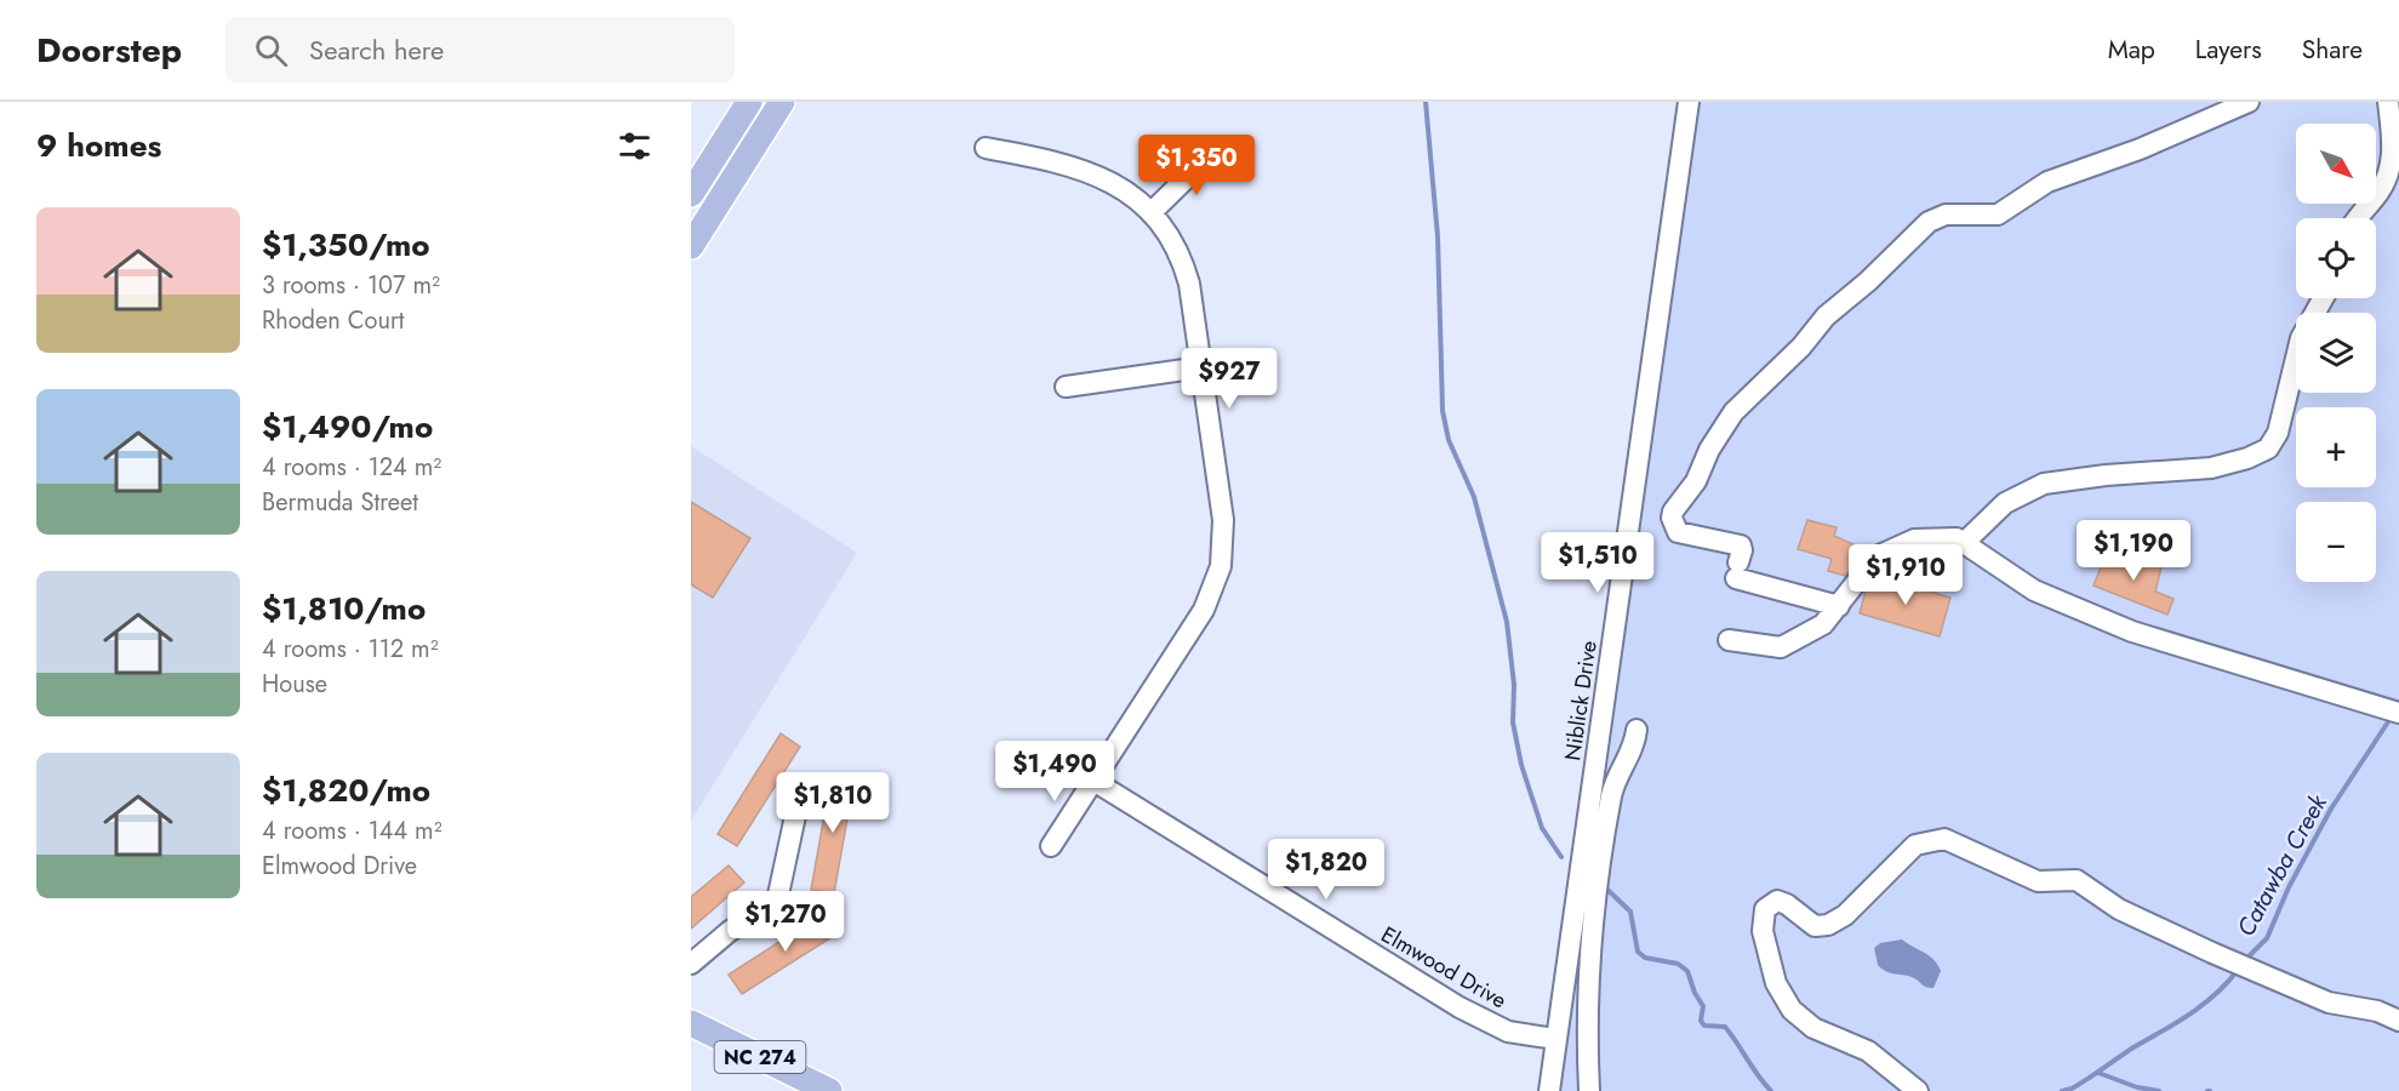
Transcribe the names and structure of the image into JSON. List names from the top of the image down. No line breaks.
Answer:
{"streets":{"main road":["NC 274"],"street":["Niblick Drive","Elmwood Drive"]},"crossings":[["Niblick Drive","Elmwood Drive"]],"water":["Catawba Creek"],"north":"bottom right","page":{"header":"Doorstep","search":"Search here","nav":["Map","Layers","Share"],"heading":"9 homes","map_buttons":["+","−"],"price":["$1,350","$927","$1,190","$1,510","$1,910","$1,490","$1,810","$1,820","$1,270"],"list":[{"name":"$1,350/mo","note":"3 rooms · 107 m² · Rhoden Court"},{"name":"$1,490/mo","note":"4 rooms · 124 m² · Bermuda Street"},{"name":"$1,810/mo","note":"4 rooms · 112 m² · House"},{"name":"$1,820/mo","note":"4 rooms · 144 m² · Elmwood Drive"}]}}
